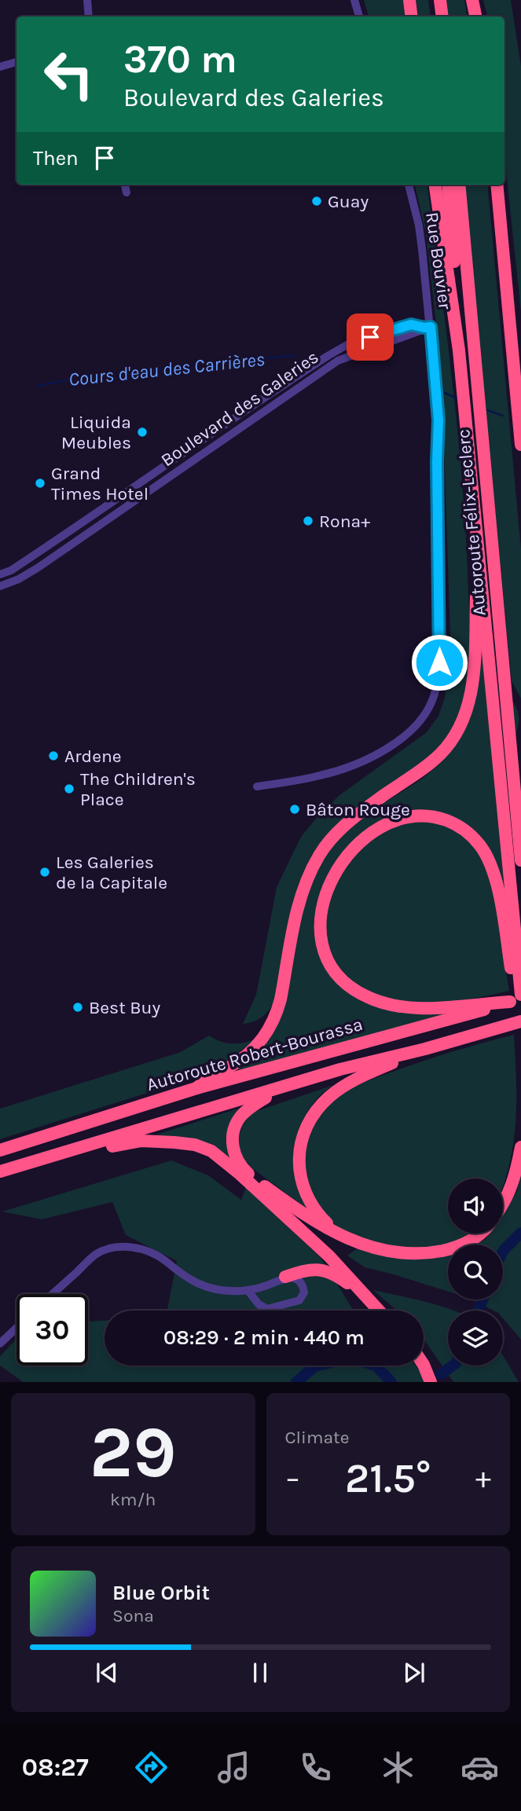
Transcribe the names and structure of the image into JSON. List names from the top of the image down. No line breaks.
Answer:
{"streets":{"highway":["Autoroute Félix-Leclerc","Autoroute Robert-Bourassa"],"street":["Rue Bouvier","Boulevard des Galeries"]},"crossings":[["Rue Bouvier","Boulevard des Galeries"]],"water":["Cours d'eau des Carrières"],"places":["Guay","Liquida Meubles","Grand Times Hotel","Rona+","Ardene","The Children's Place","Bâton Rouge","Les Galeries de la Capitale","Best Buy"],"page":{"turn":["370 m","Boulevard des Galeries"],"then":"Then","limit":"30","trip":"08:29 · 2 min · 440 m","tile":[["29","km/h"],"Climate"],"heat":["−","21.5°","+"],"song":["Blue Orbit","Sona"],"tabs":"08:27"}}
